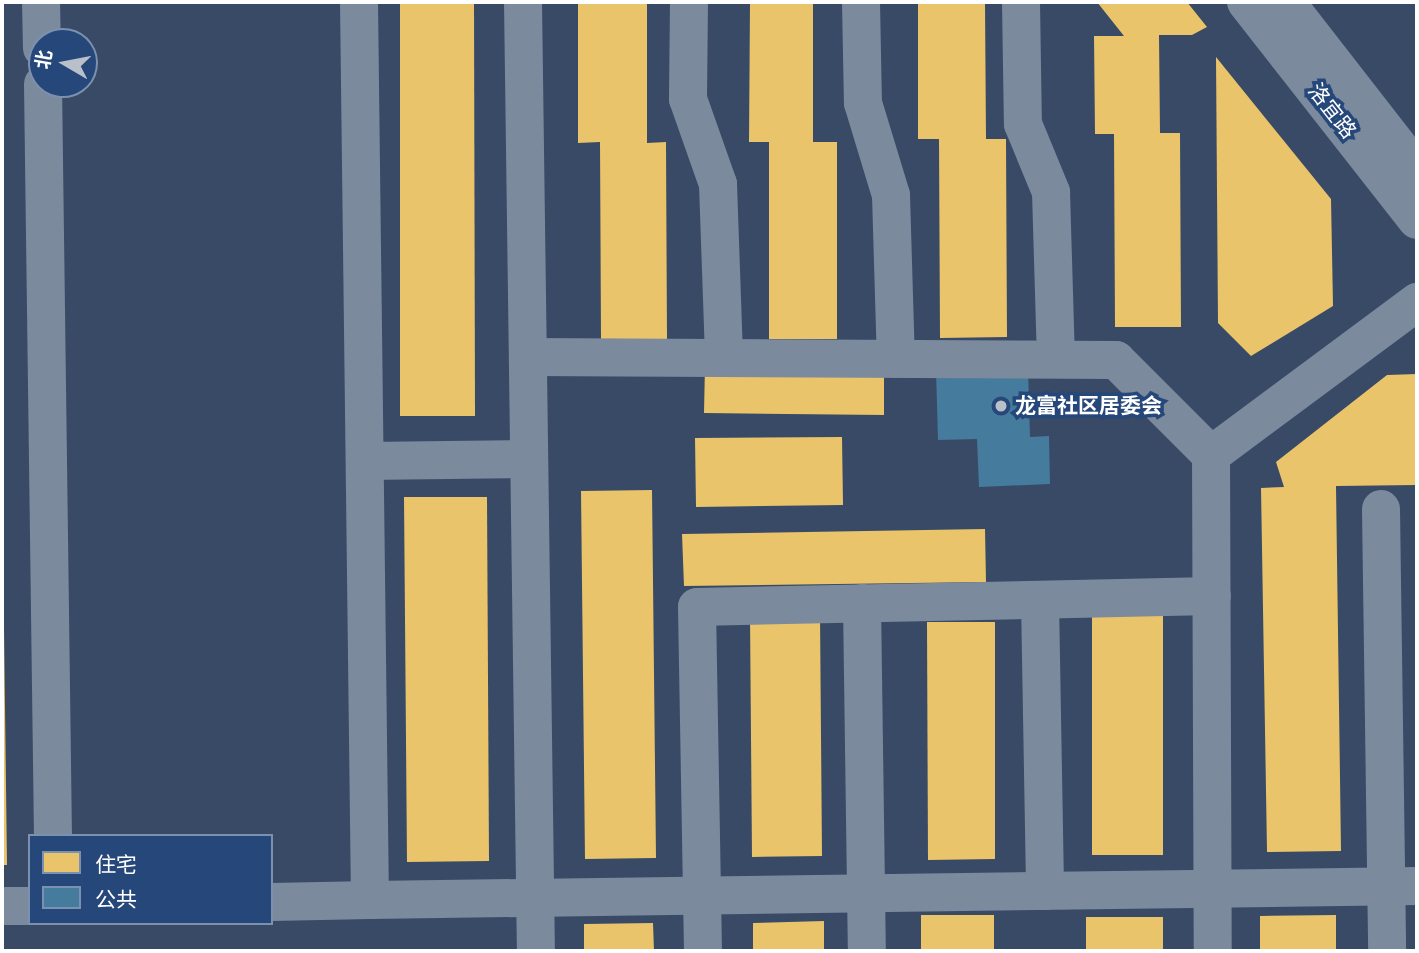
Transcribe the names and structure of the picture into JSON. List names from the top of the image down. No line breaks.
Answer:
{"streets":{"street":["洛宜路"]},"places":["龙富社区居委会"],"legend":["住宅","公共"],"north":"left"}
